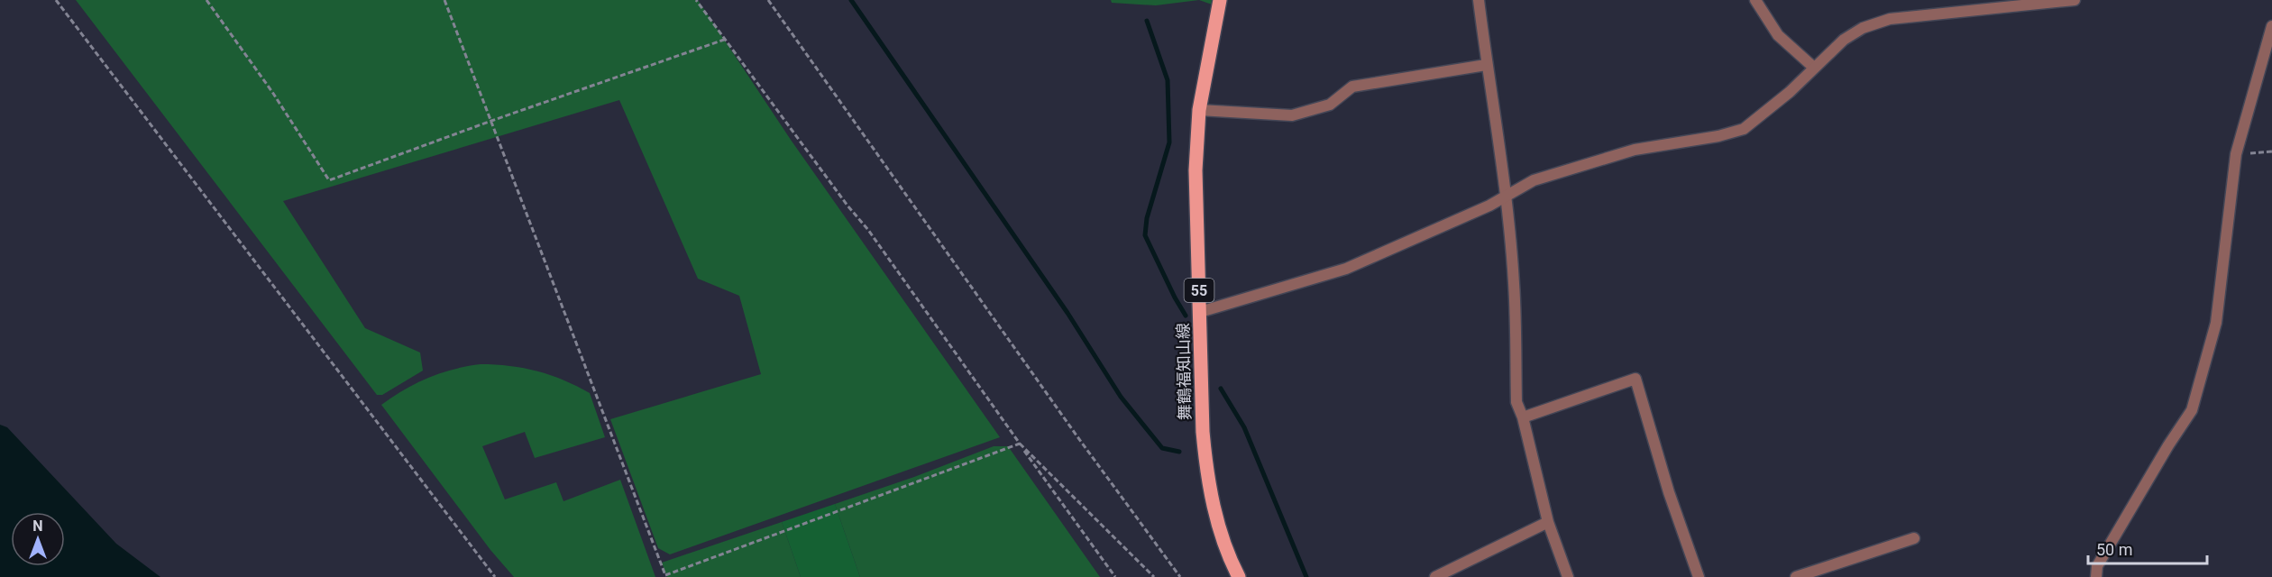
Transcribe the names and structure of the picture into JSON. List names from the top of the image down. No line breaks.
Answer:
{"streets":{"main road":["55","舞鶴福知山線"]},"scale_bar":"50 m","north":"top"}
